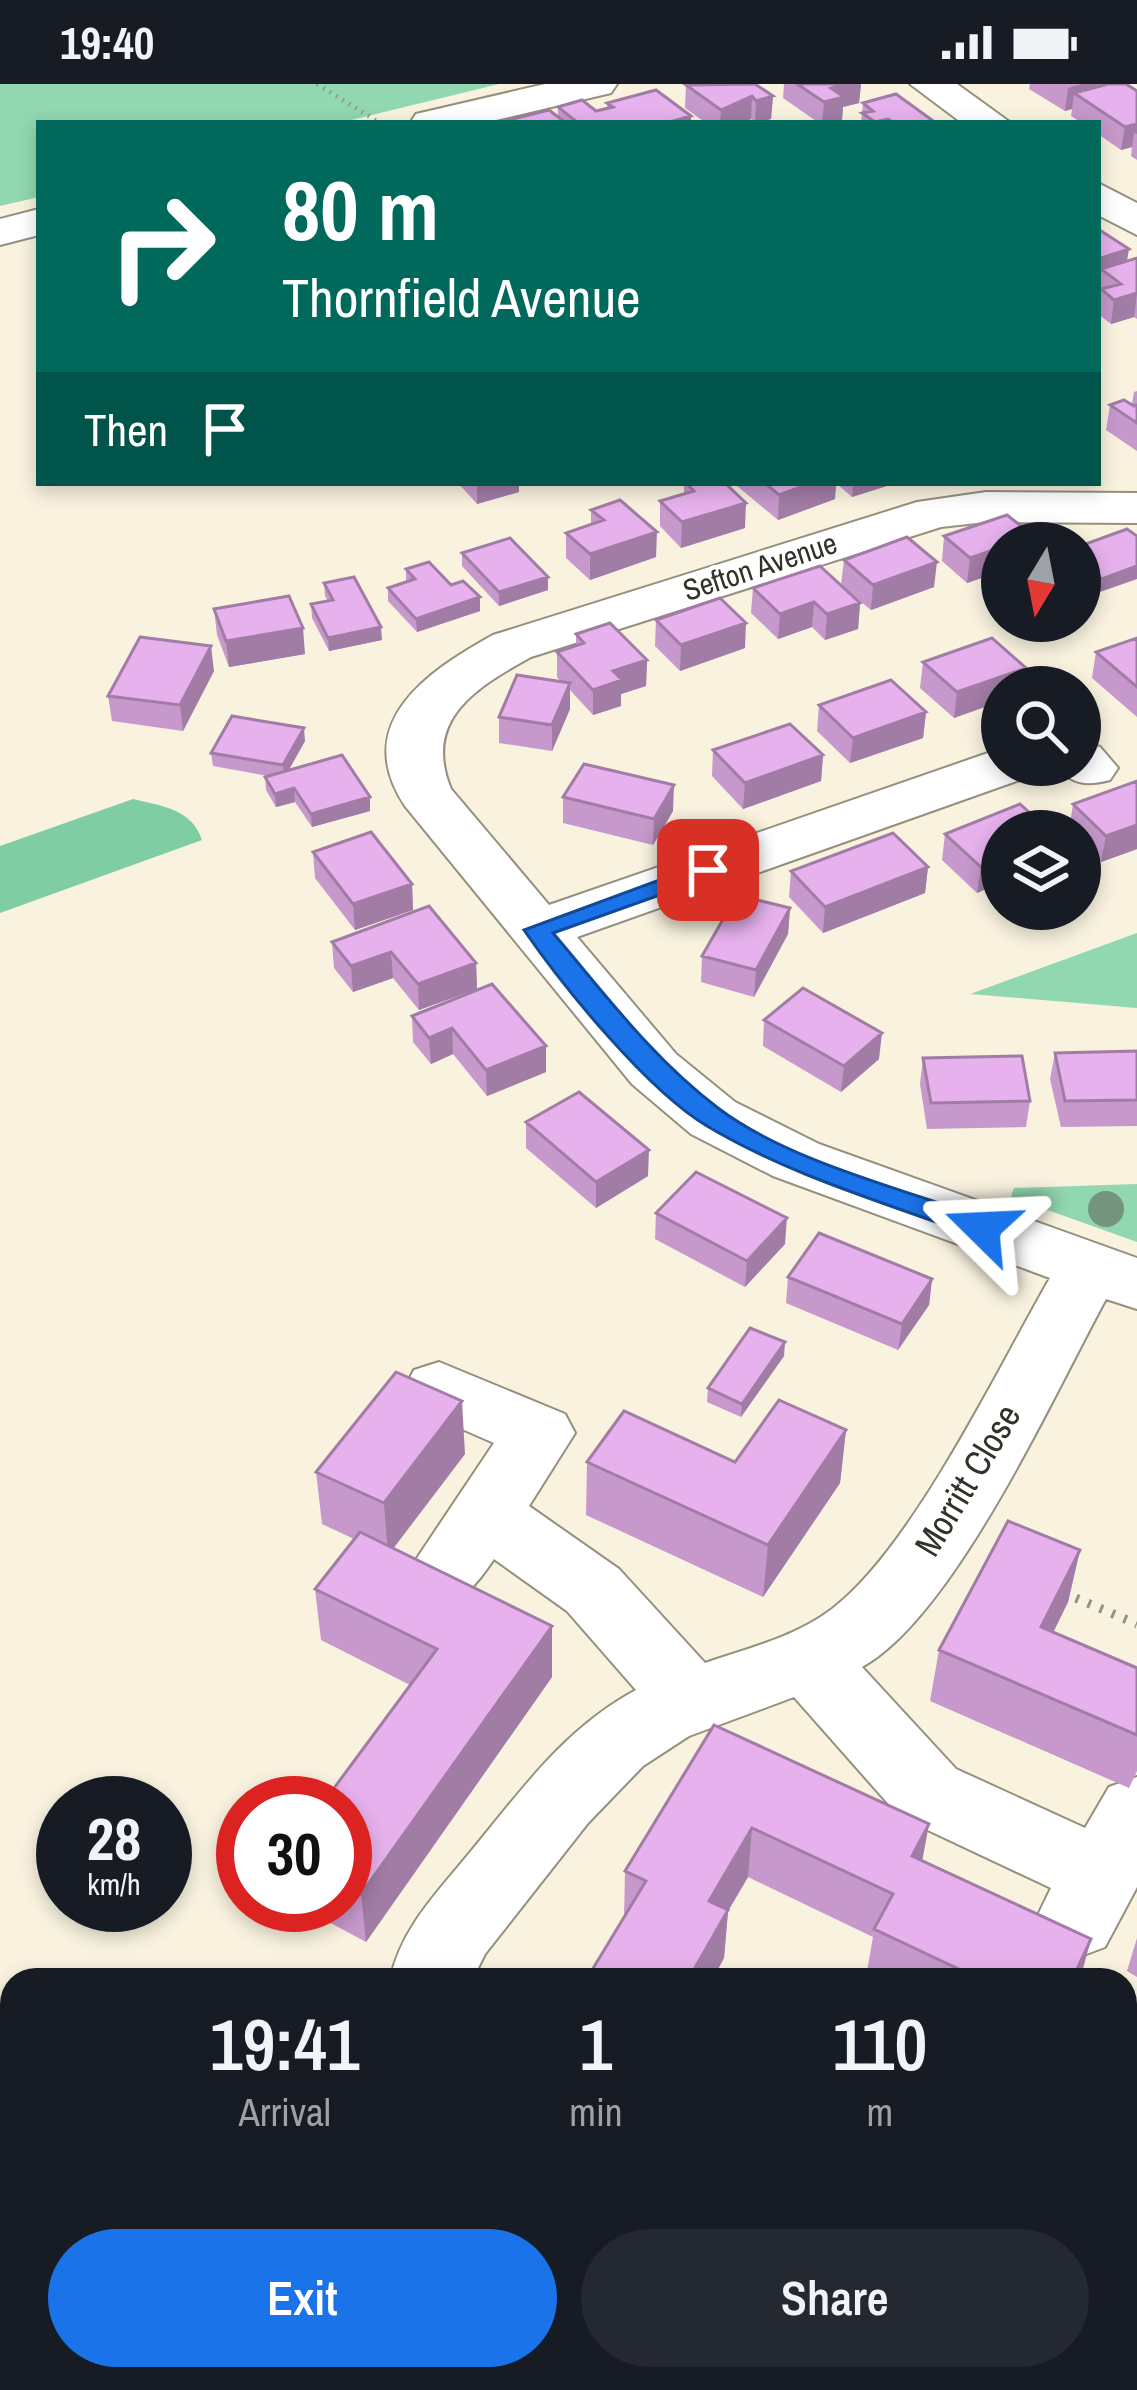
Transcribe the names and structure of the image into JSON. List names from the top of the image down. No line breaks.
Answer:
{"streets":{"street":["Sefton Avenue","Morritt Close"]},"north":"bottom","page":{"status":"19:40","turn":["80 m","Thornfield Avenue"],"then":"Then","speed":"28 km/h","limit":"30","eta":["19:41","Arrival","1","min","110","m"],"buttons":["Exit","Share"]}}
